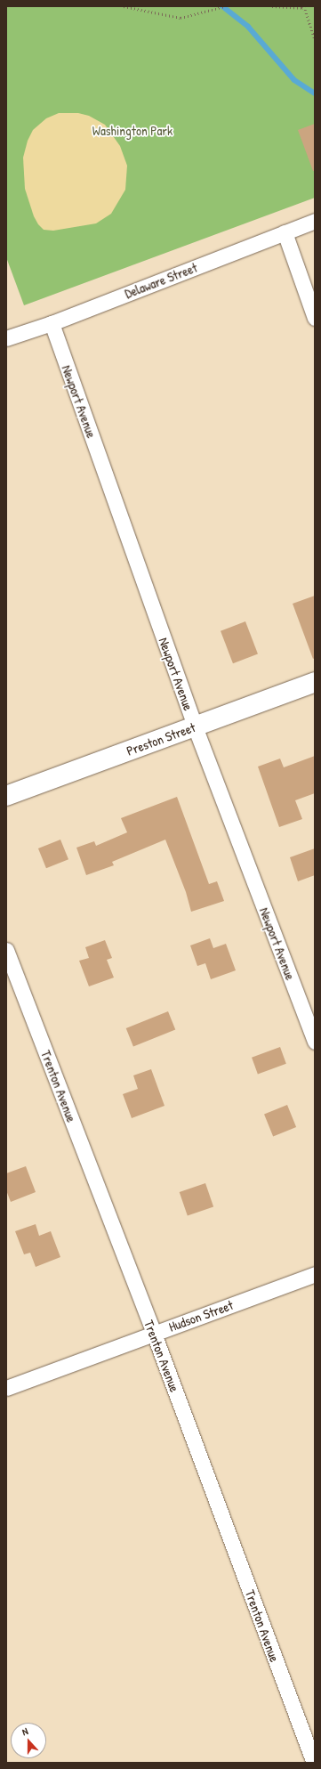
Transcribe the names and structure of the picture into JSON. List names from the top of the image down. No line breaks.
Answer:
{"streets":{"street":["Delaware Street","Newport Avenue","Preston Street","Trenton Avenue","Hudson Street"]},"crossings":[["Delaware Street","Newport Avenue"],["Newport Avenue","Preston Street"],["Trenton Avenue","Hudson Street"]],"parks":["Washington Park"],"north":"top"}
